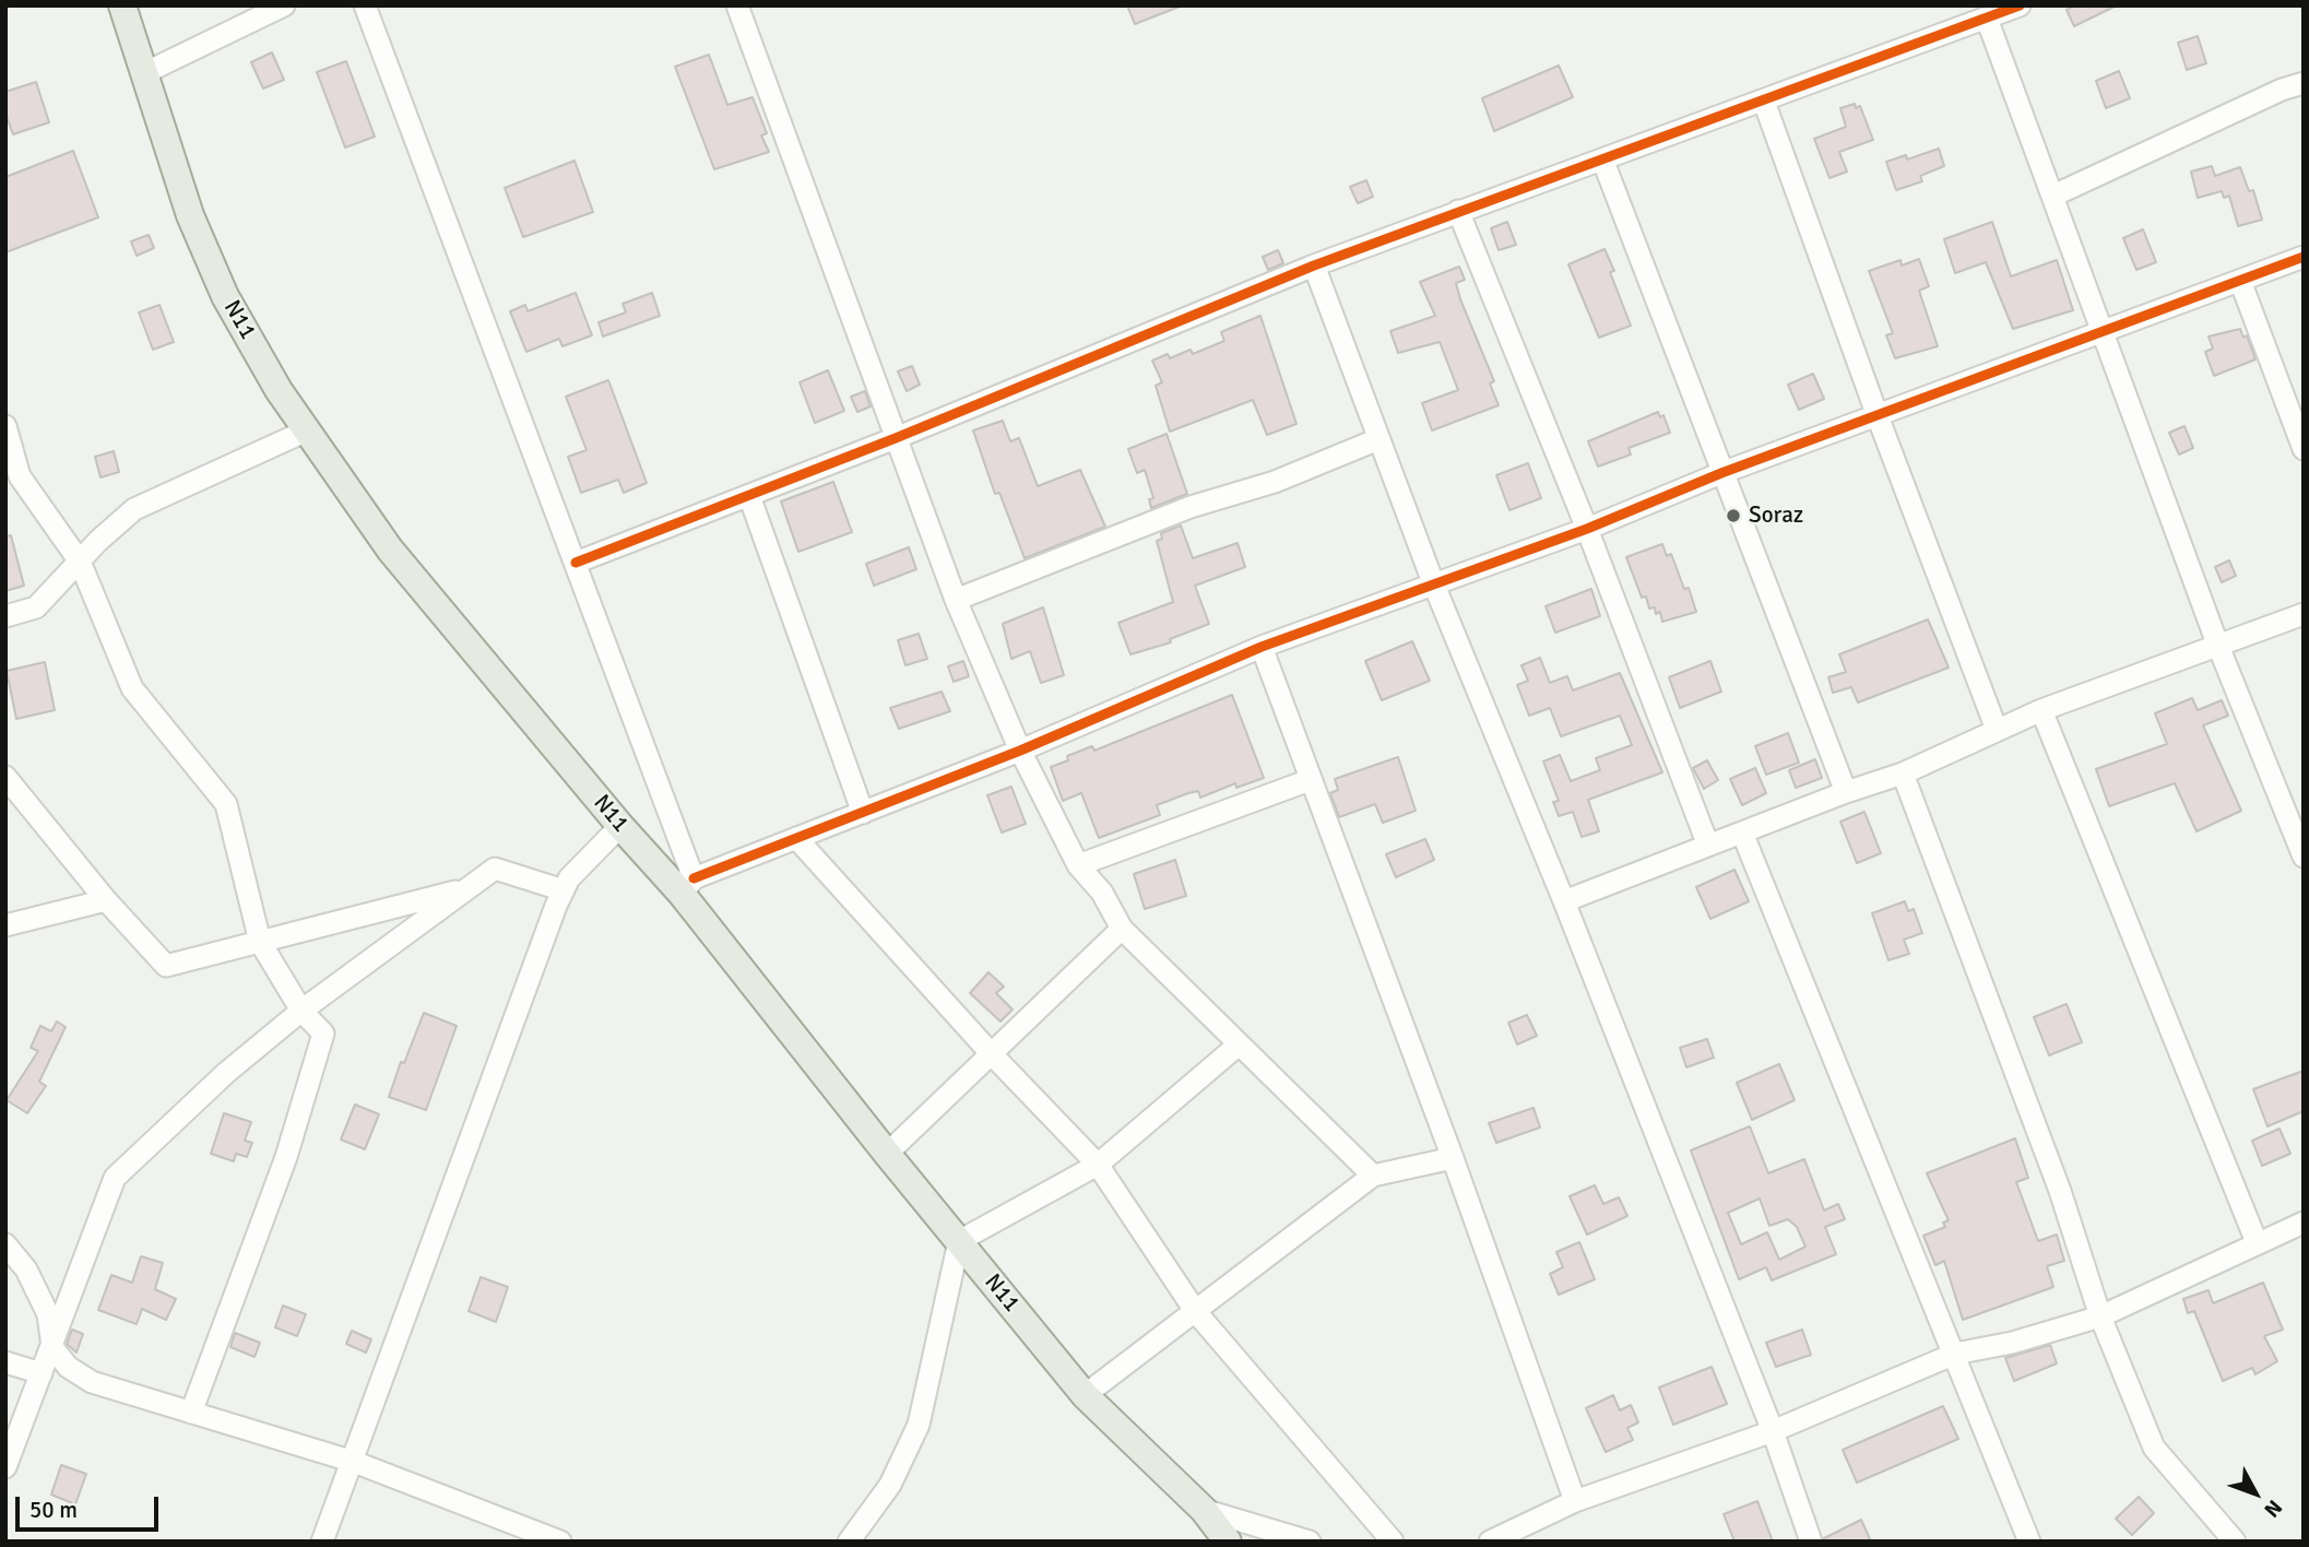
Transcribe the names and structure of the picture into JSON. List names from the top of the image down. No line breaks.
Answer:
{"streets":{"main road":["N11"]},"places":["Soraz"],"scale_bar":"50 m","north":"bottom right"}
